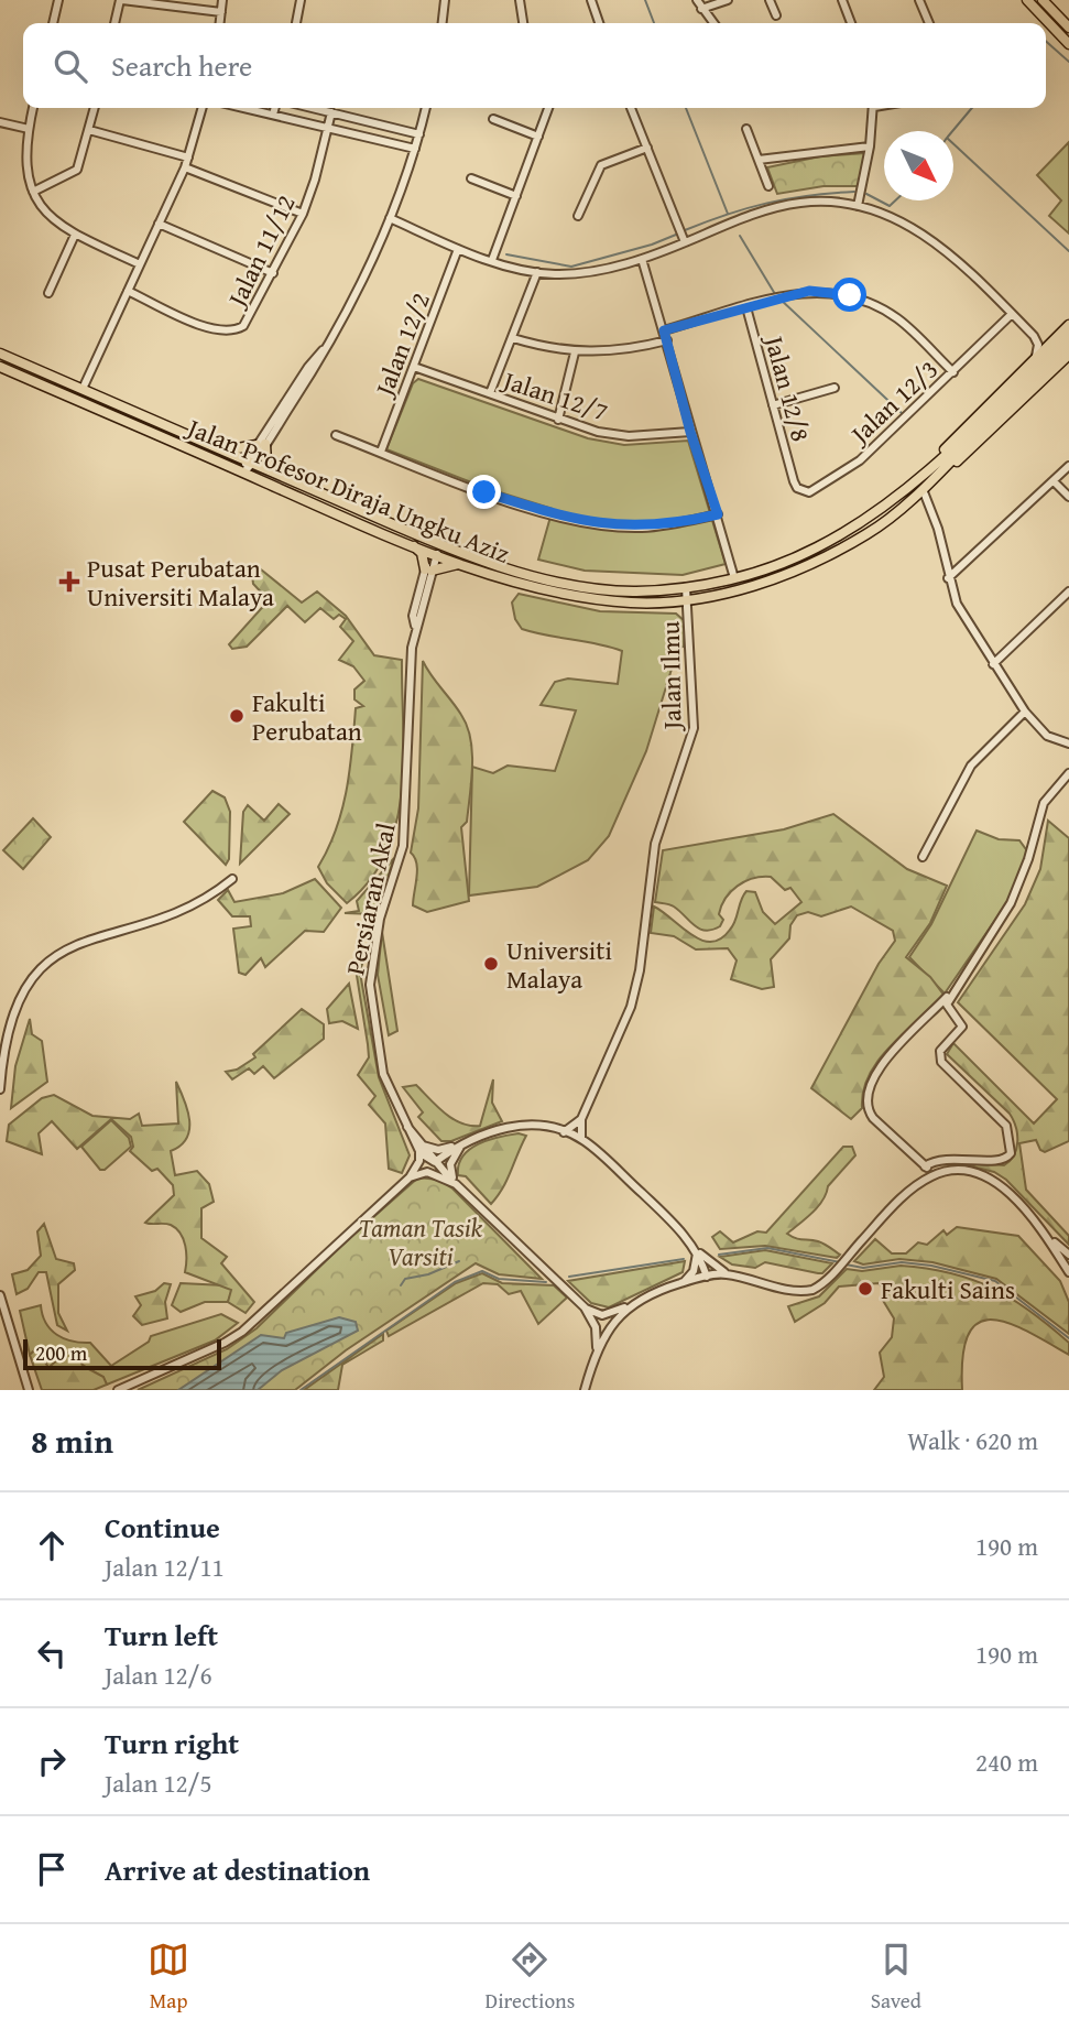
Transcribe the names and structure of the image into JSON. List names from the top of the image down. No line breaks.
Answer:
{"streets":{"main road":["Jalan Profesor Diraja Ungku Aziz"],"street":["Jalan 11/12","Jalan 12/2","Jalan 12/8","Jalan 12/7","Jalan 12/3","Jalan Ilmu","Persiaran Akal"]},"crossings":[["Jalan 12/2","Jalan 12/7"],["Jalan 12/8","Jalan 12/3"],["Jalan Profesor Diraja Ungku Aziz","Jalan Ilmu"],["Jalan Profesor Diraja Ungku Aziz","Persiaran Akal"]],"parks":["Taman Tasik Varsiti"],"places":{"health":["Pusat Perubatan Universiti Malaya"],"other":["Fakulti Perubatan","Universiti Malaya","Fakulti Sains"]},"scale_bar":"200 m","north":"bottom right","page":{"search":"Search here","scale":"200 m","heading":["8 min","Walk · 620 m"],"list":[["Continue","Jalan 12/11","190 m"],["Turn left","Jalan 12/6","190 m"],["Turn right","Jalan 12/5","240 m"],"Arrive at destination"],"nav":["Map","Directions","Saved"]}}
